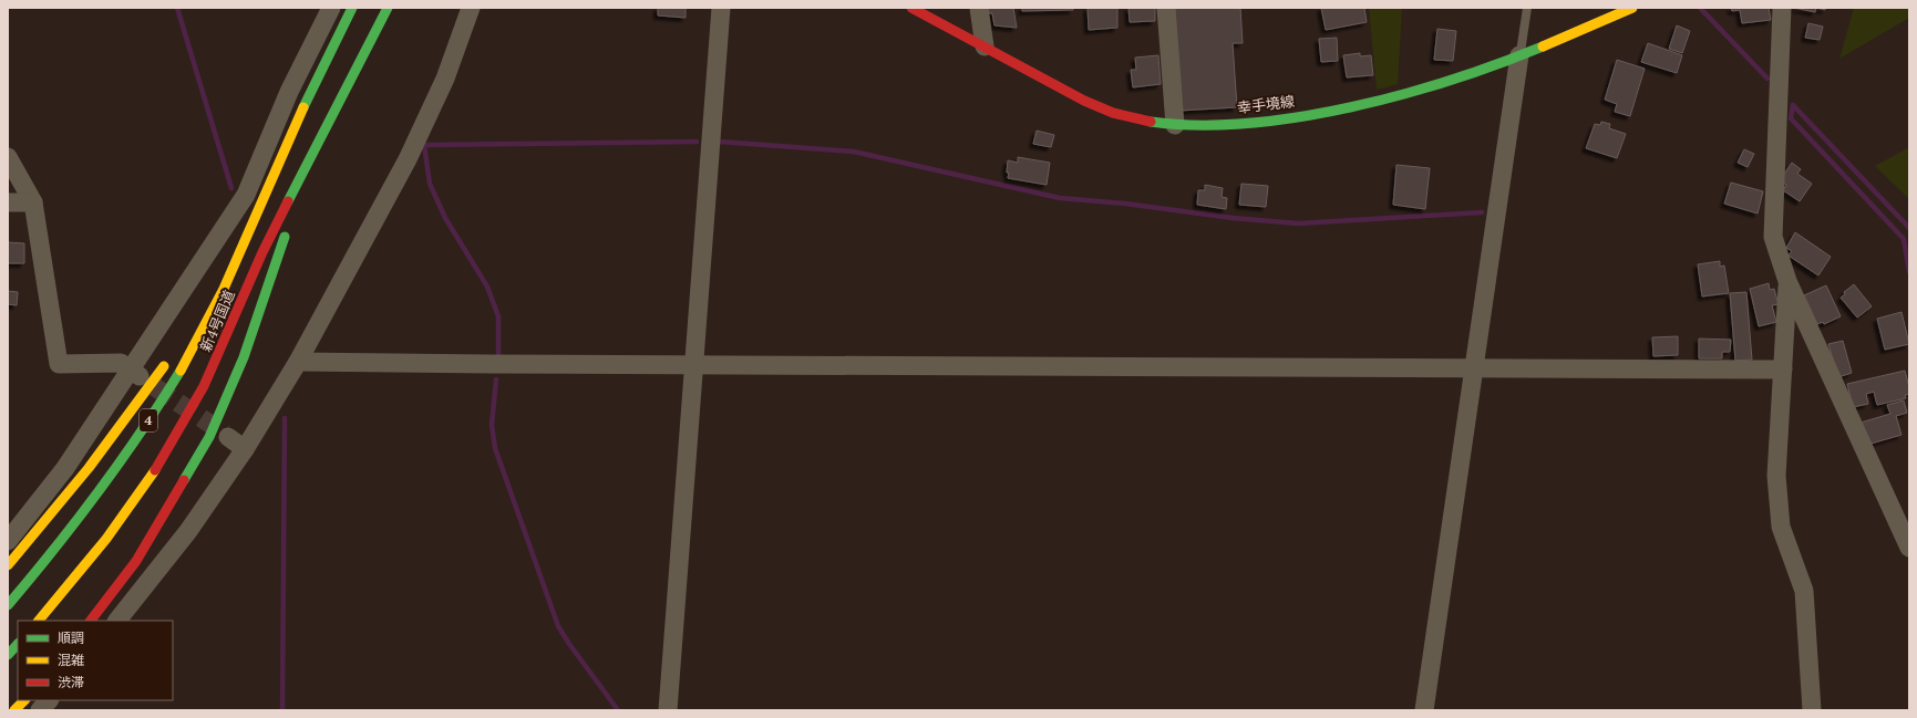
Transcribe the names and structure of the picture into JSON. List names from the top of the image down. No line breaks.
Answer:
{"streets":{"main road":["幸手境線","新4号国道","4"]},"legend":["順調","混雑","渋滞"]}
